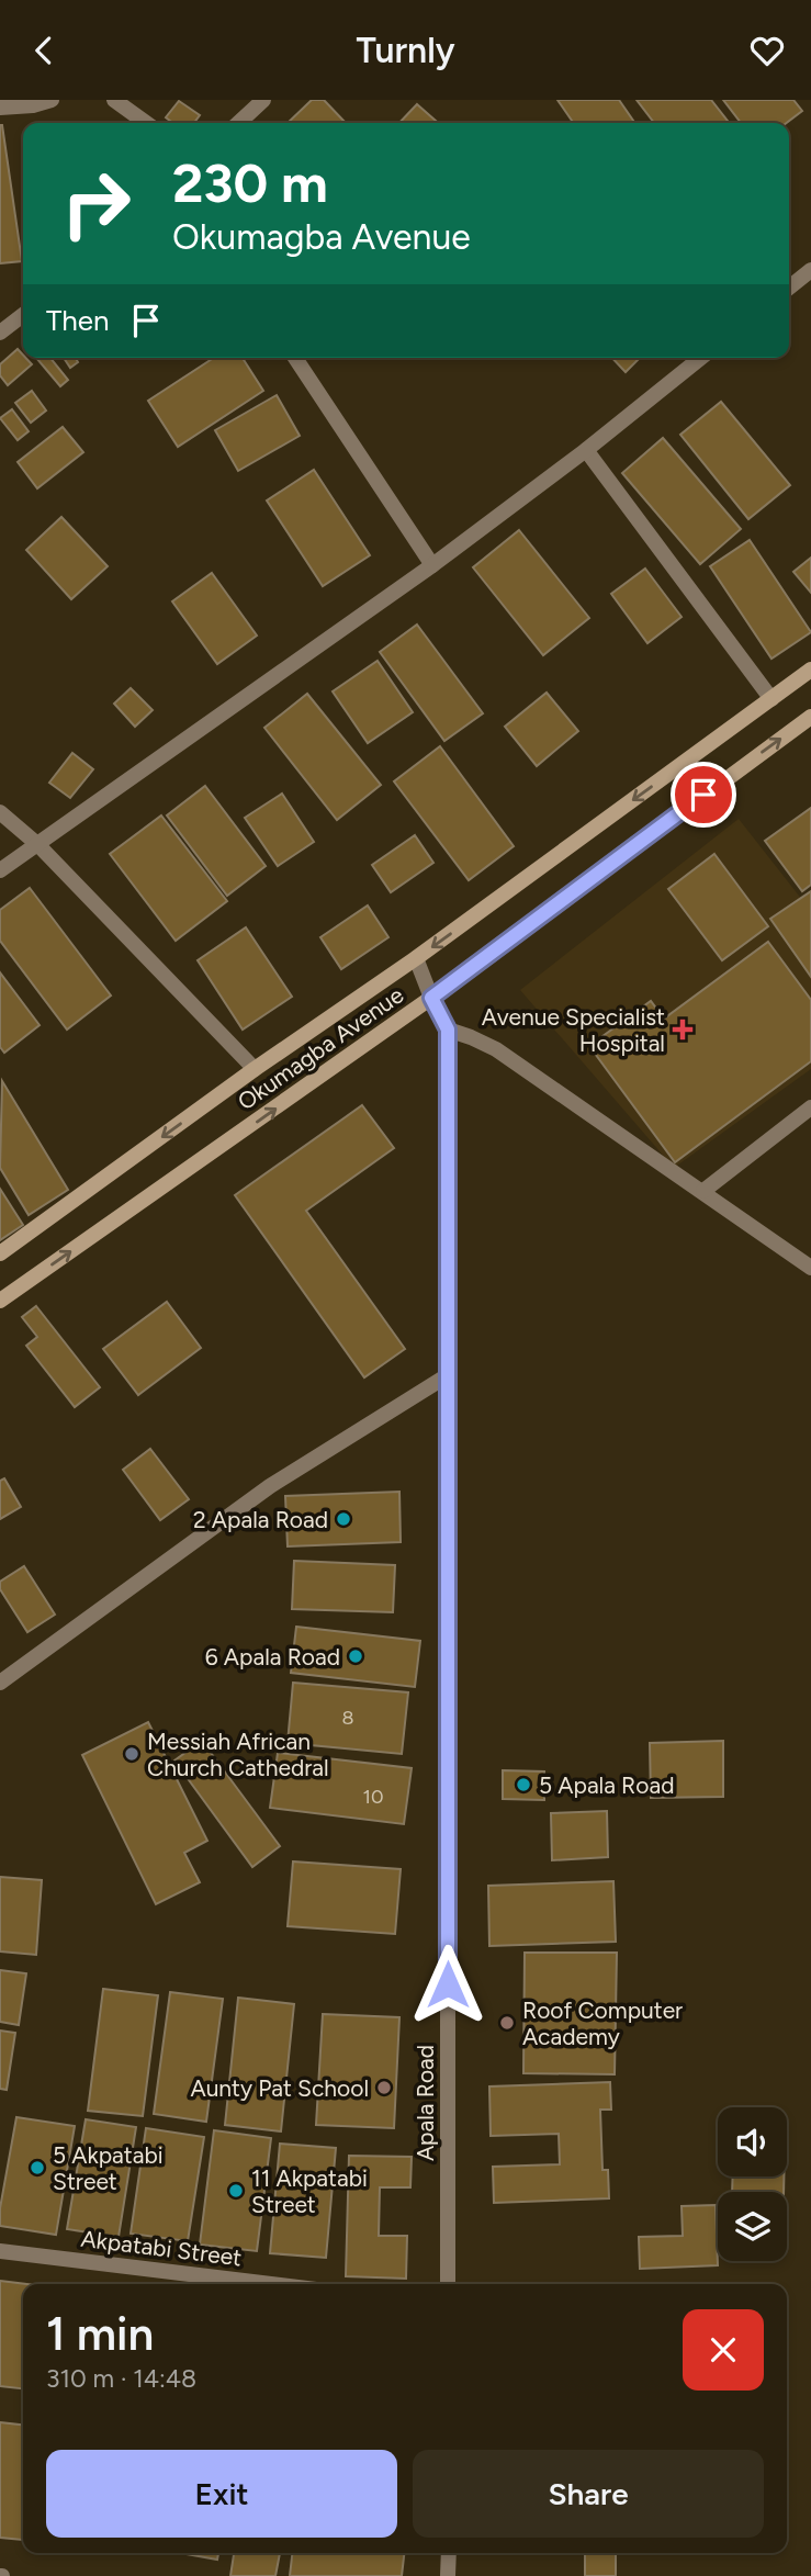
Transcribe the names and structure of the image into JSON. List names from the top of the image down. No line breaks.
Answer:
{"streets":{"main road":["Okumagba Avenue"],"street":["Apala Road","Akpatabi Street"]},"crossings":[["Okumagba Avenue","Apala Road"]],"places":{"health":["Avenue Specialist Hospital"],"other":["2 Apala Road","6 Apala Road","Messiah African Church Cathedral","5 Apala Road","Roof Computer Academy","Aunty Pat School","5 Akpatabi Street","11 Akpatabi Street"]},"house_numbers":["8","10"],"page":{"header":"Turnly","turn":["230 m","Okumagba Avenue"],"then":"Then","heading":["1 min","310 m · 14:48"],"buttons":["Exit","Share"]}}
